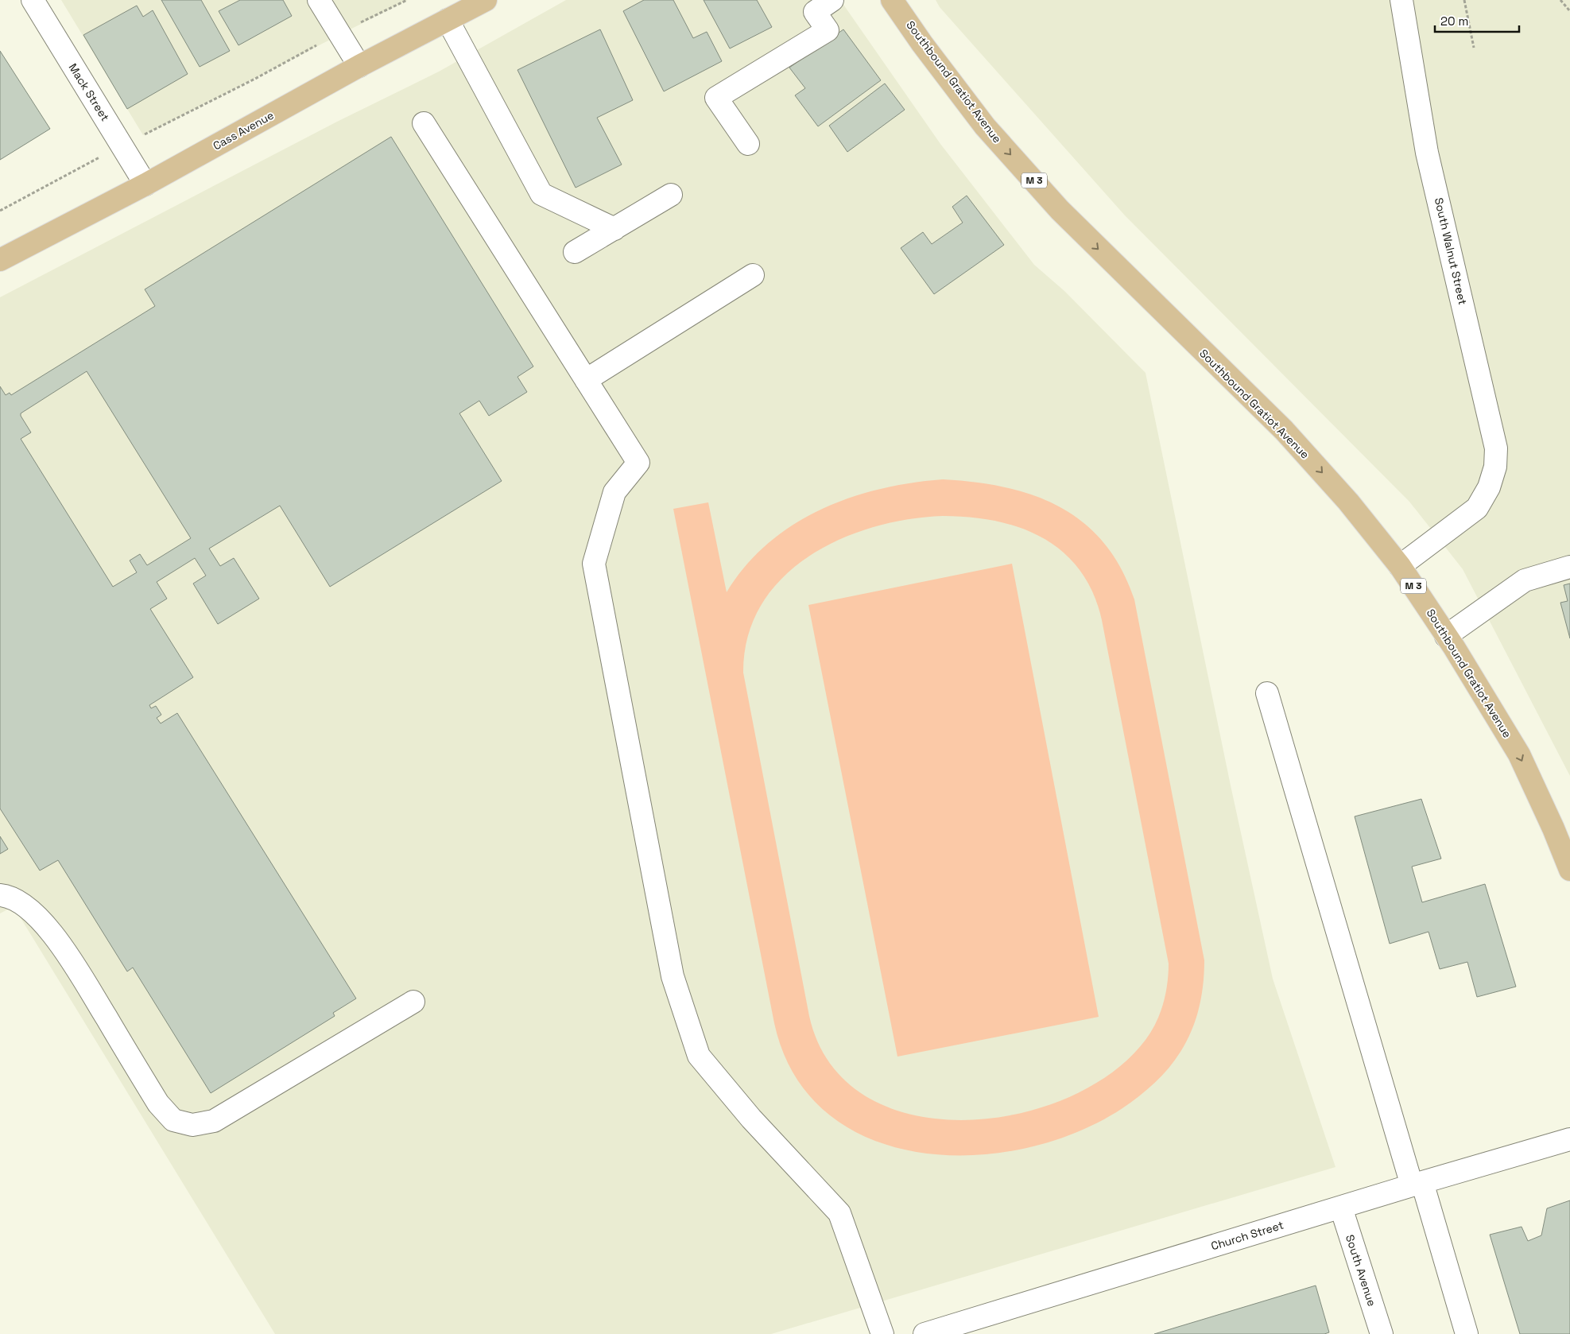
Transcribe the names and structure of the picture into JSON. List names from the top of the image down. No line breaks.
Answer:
{"streets":{"main road":["Southbound Gratiot Avenue","Cass Avenue","M 3"],"street":["Mack Street","South Walnut Street","Church Street","South Avenue"]},"crossings":[["Southbound Gratiot Avenue","South Walnut Street"],["Mack Street","Cass Avenue"],["Church Street","South Avenue"]],"one_way":["Southbound Gratiot Avenue"],"scale_bar":"20 m"}
